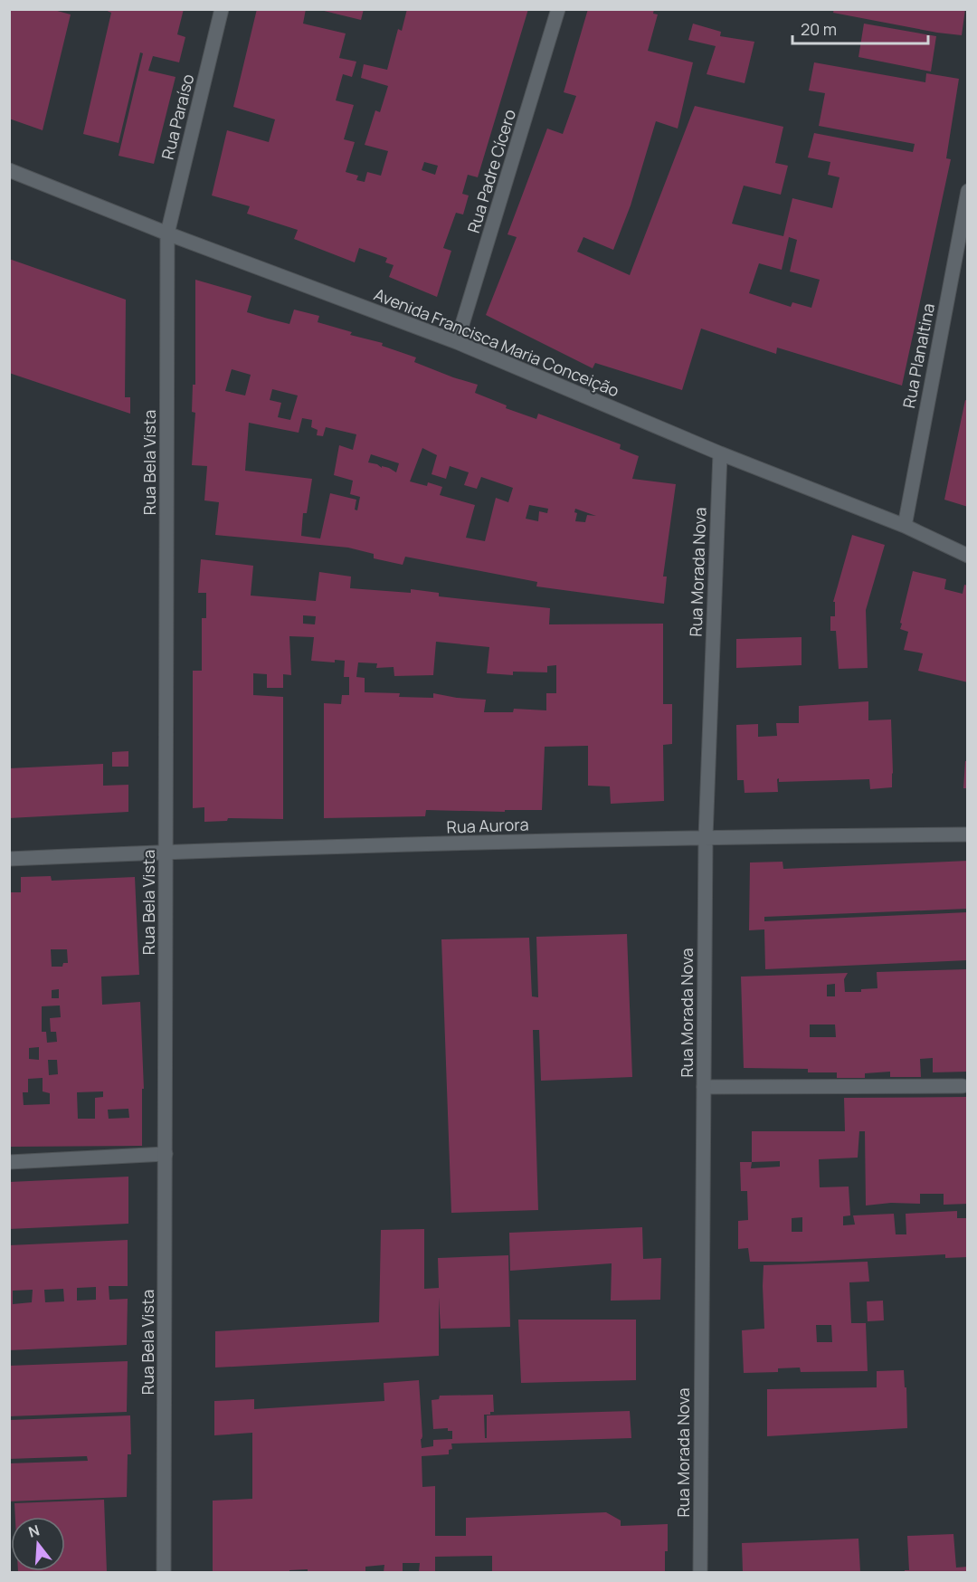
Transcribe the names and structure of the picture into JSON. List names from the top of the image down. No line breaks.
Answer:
{"streets":{"street":["Rua Paraíso","Rua Padre Cícero","Avenida Francisca Maria Conceição","Rua Planaltina","Rua Bela Vista","Rua Morada Nova","Rua Aurora"]},"crossings":[["Rua Paraíso","Avenida Francisca Maria Conceição"],["Rua Paraíso","Rua Bela Vista"],["Rua Padre Cícero","Avenida Francisca Maria Conceição"],["Avenida Francisca Maria Conceição","Rua Planaltina"],["Avenida Francisca Maria Conceição","Rua Bela Vista"],["Avenida Francisca Maria Conceição","Rua Morada Nova"],["Rua Bela Vista","Rua Aurora"],["Rua Morada Nova","Rua Aurora"]],"scale_bar":"20 m","north":"top"}
